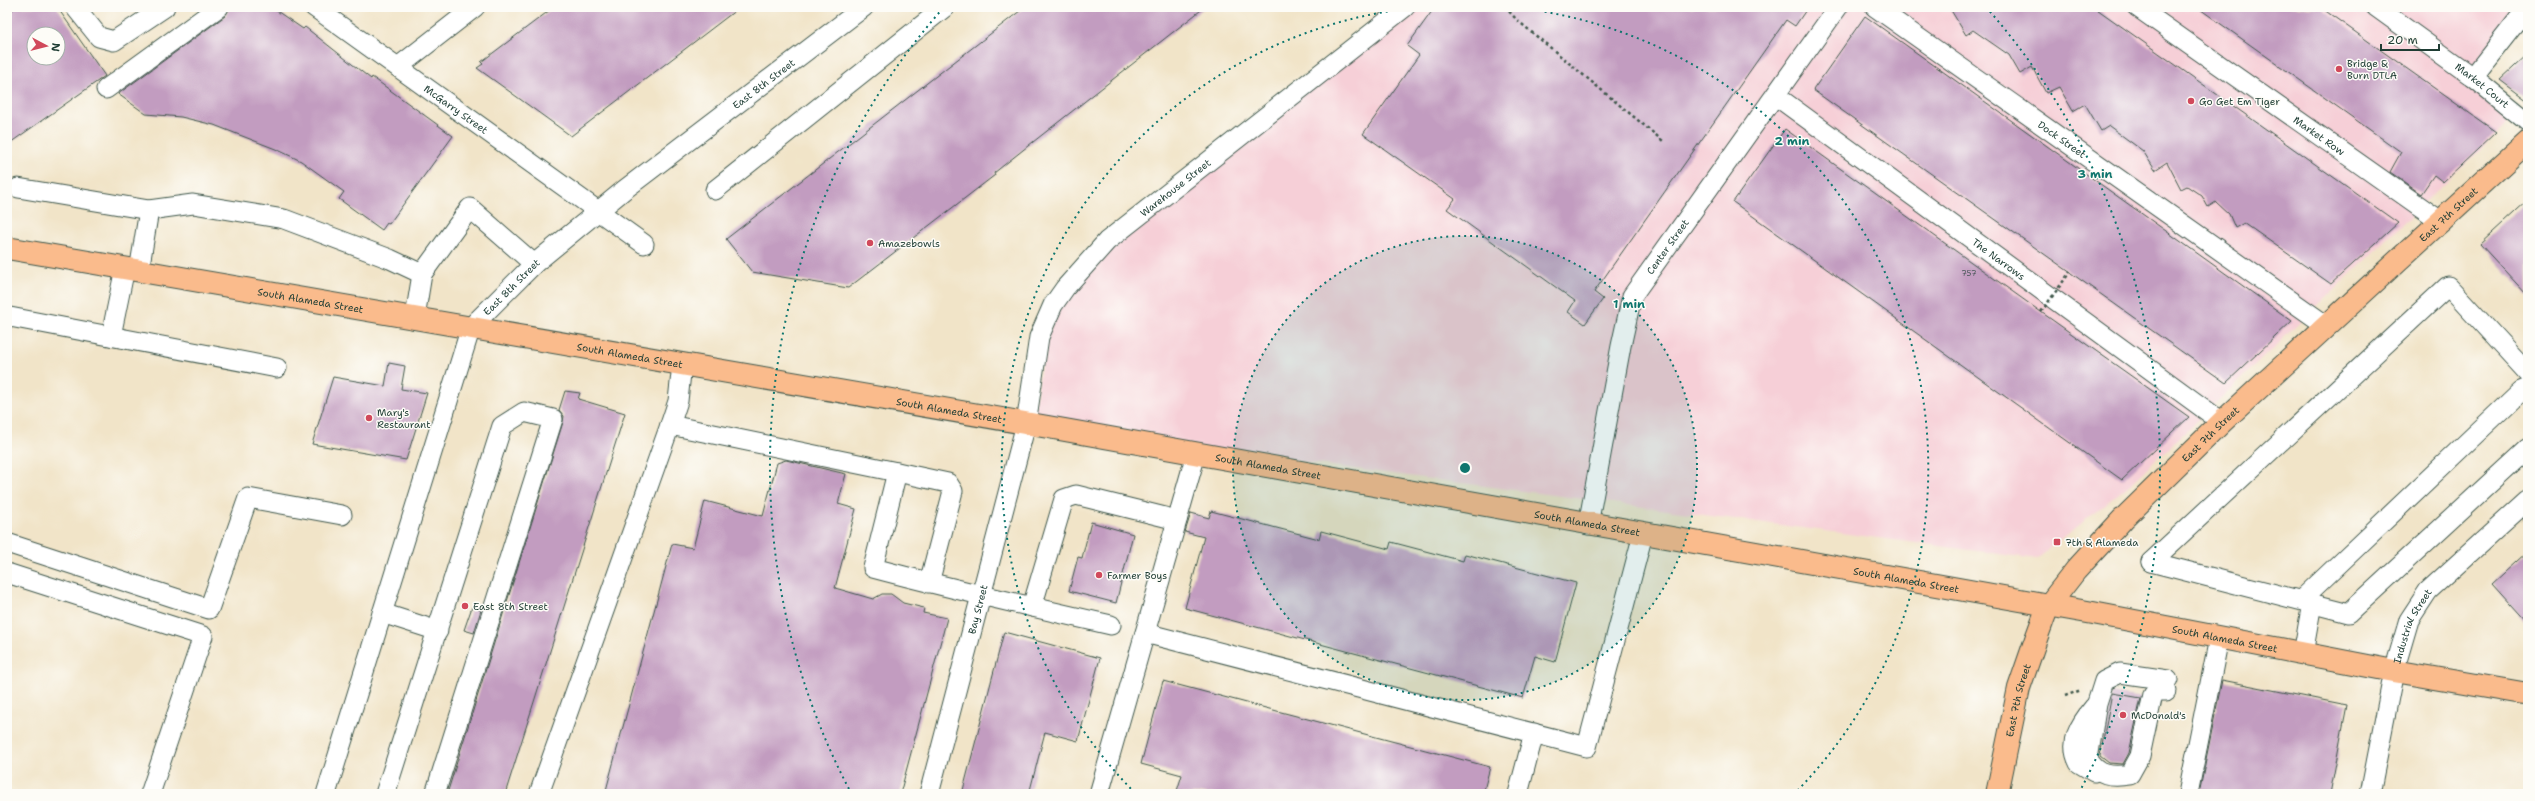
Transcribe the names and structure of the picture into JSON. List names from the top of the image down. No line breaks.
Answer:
{"streets":{"main road":["East 7th Street","South Alameda Street"],"street":["East 8th Street","Market Court","McGarry Street","Market Row","Dock Street","Warehouse Street","Center Street","The Narrows","Bay Street","Industrial Street"]},"crossings":[["East 8th Street","McGarry Street"],["East 8th Street","South Alameda Street"],["Market Row","East 7th Street"],["Dock Street","East 7th Street"],["Warehouse Street","South Alameda Street"],["Warehouse Street","Bay Street"],["East 7th Street","The Narrows"],["East 7th Street","South Alameda Street"],["Center Street","The Narrows"],["Center Street","South Alameda Street"],["South Alameda Street","Bay Street"],["South Alameda Street","Industrial Street"]],"places":{"other":["Bridge & Burn DTLA","Go Get Em Tiger","Amazebowls","Mary's Restaurant","Farmer Boys","East 8th Street","McDonald's"],"transit":["7th & Alameda"]},"house_numbers":["757"],"scale_bar":"20 m","north":"right","rings":["2 min","3 min","1 min"]}
